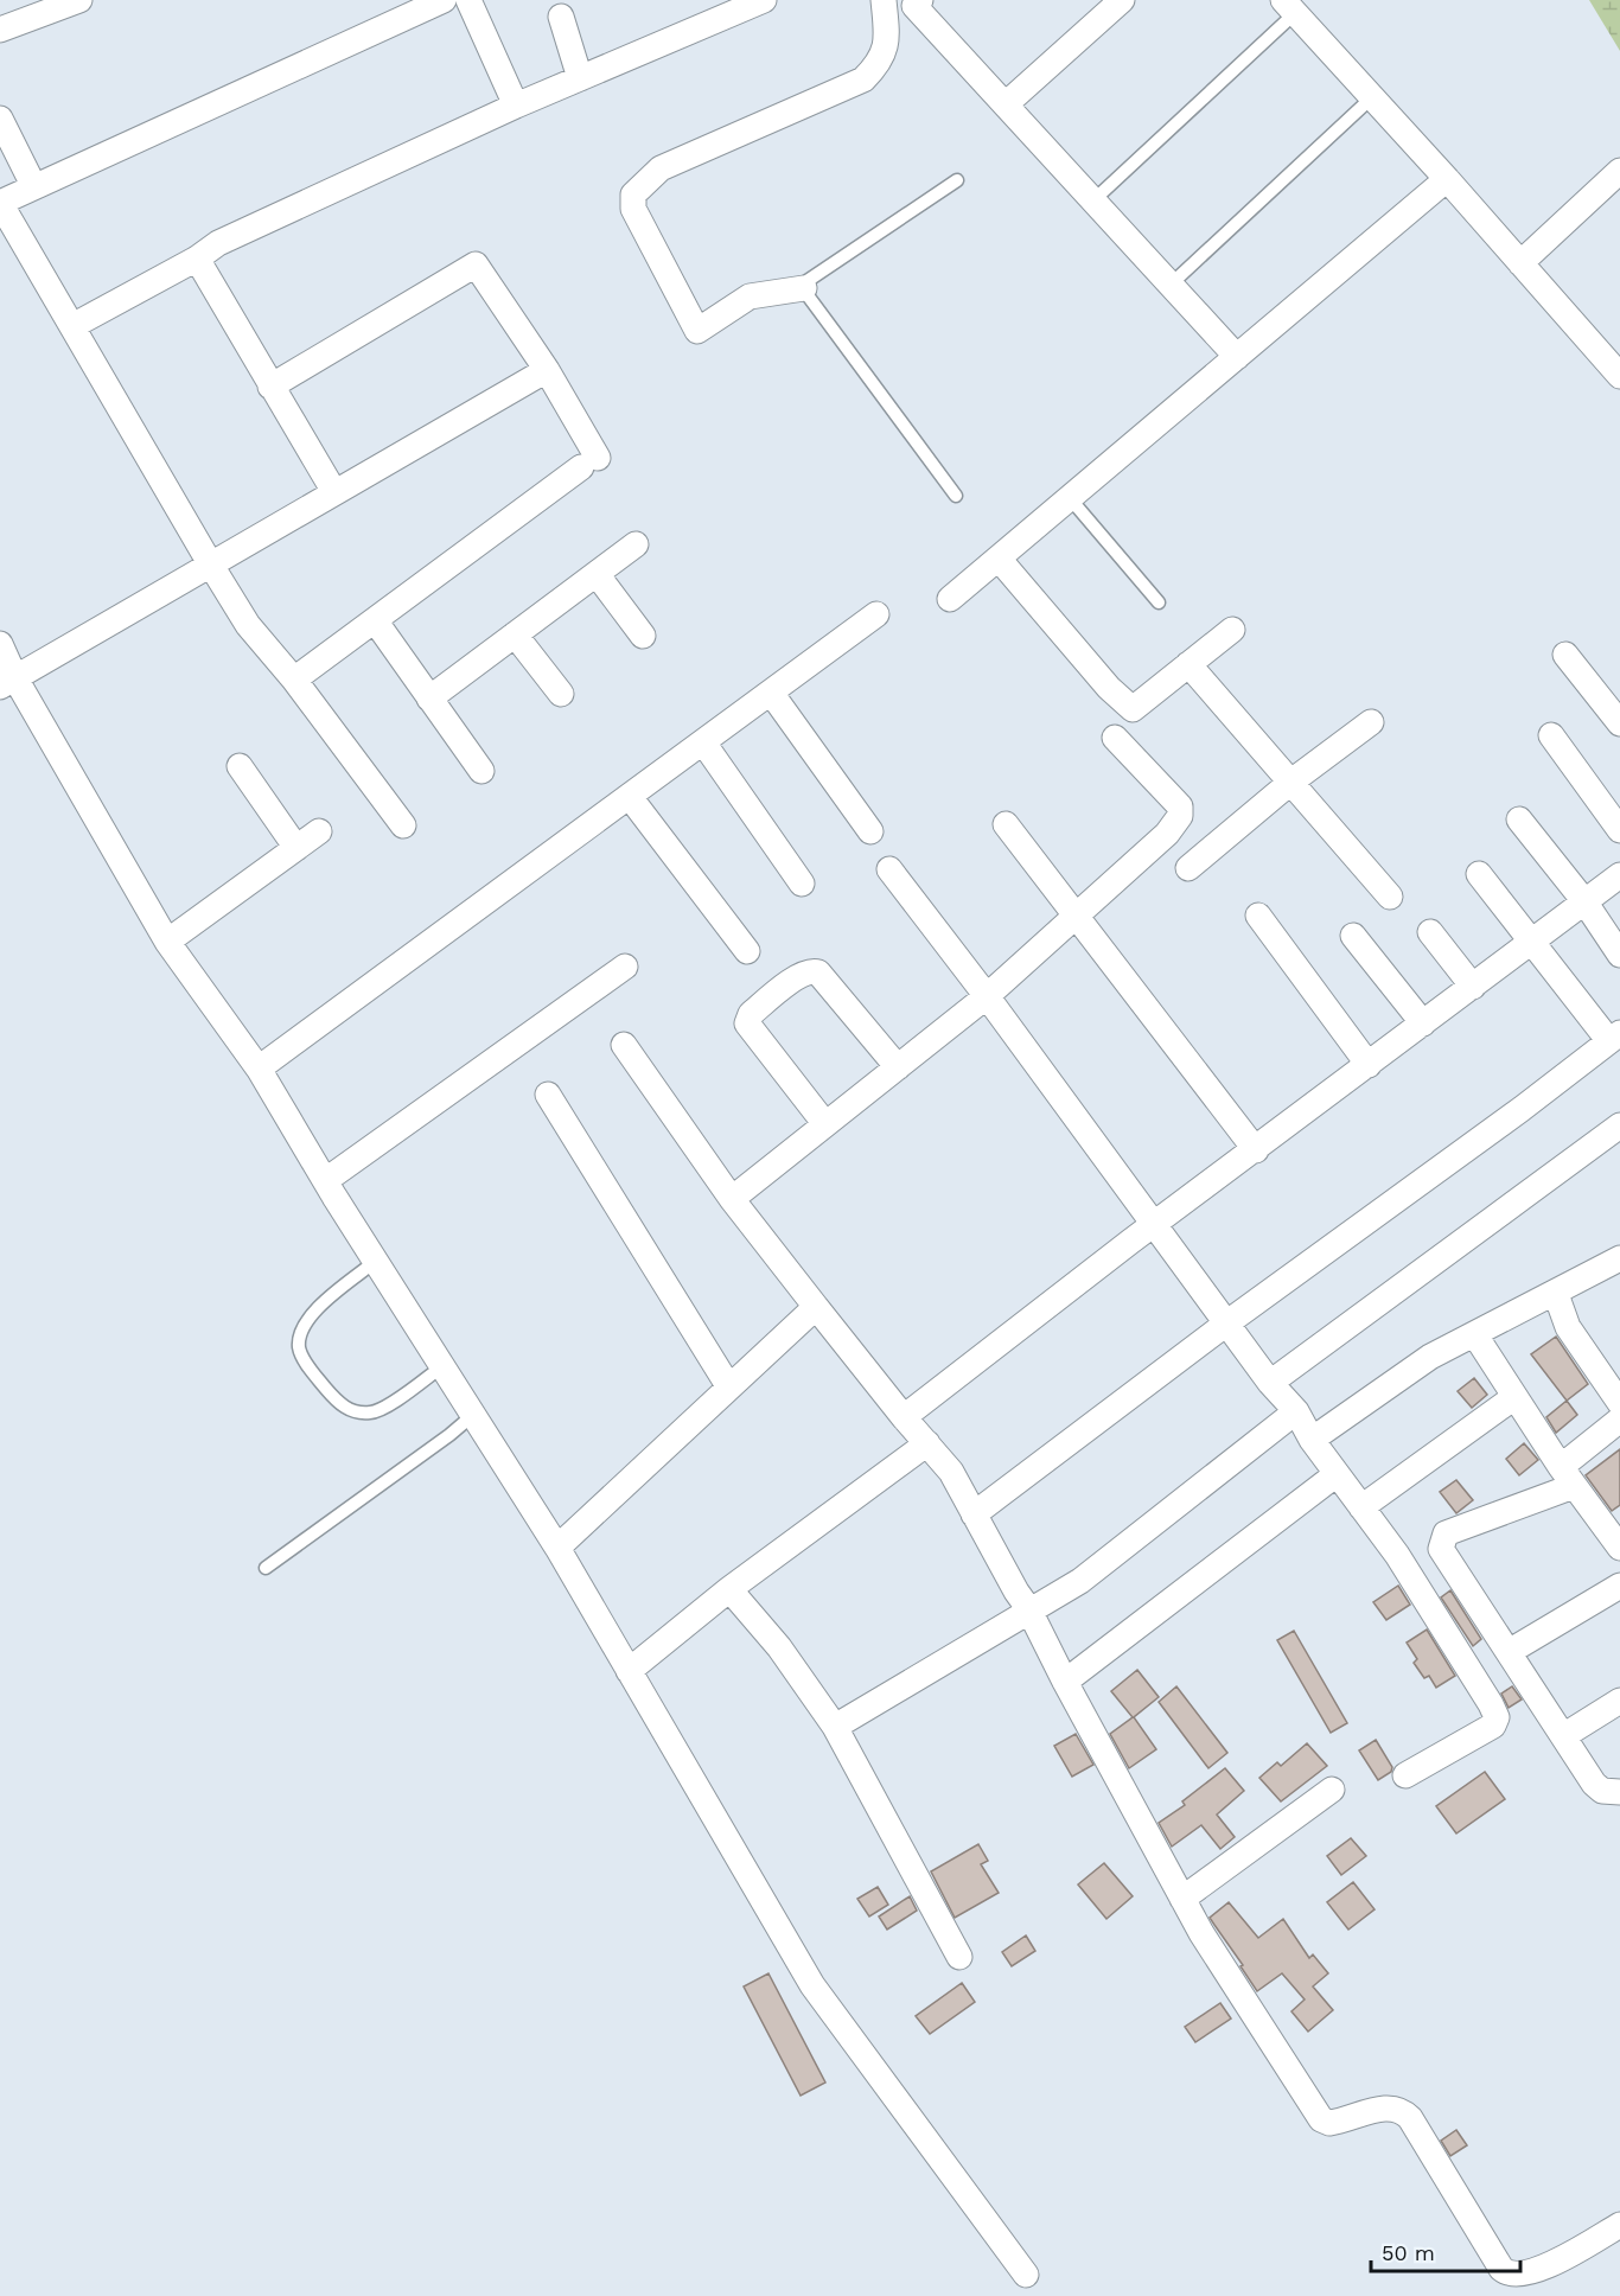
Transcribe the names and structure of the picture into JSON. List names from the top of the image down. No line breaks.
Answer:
{"scale_bar":"50 m"}
